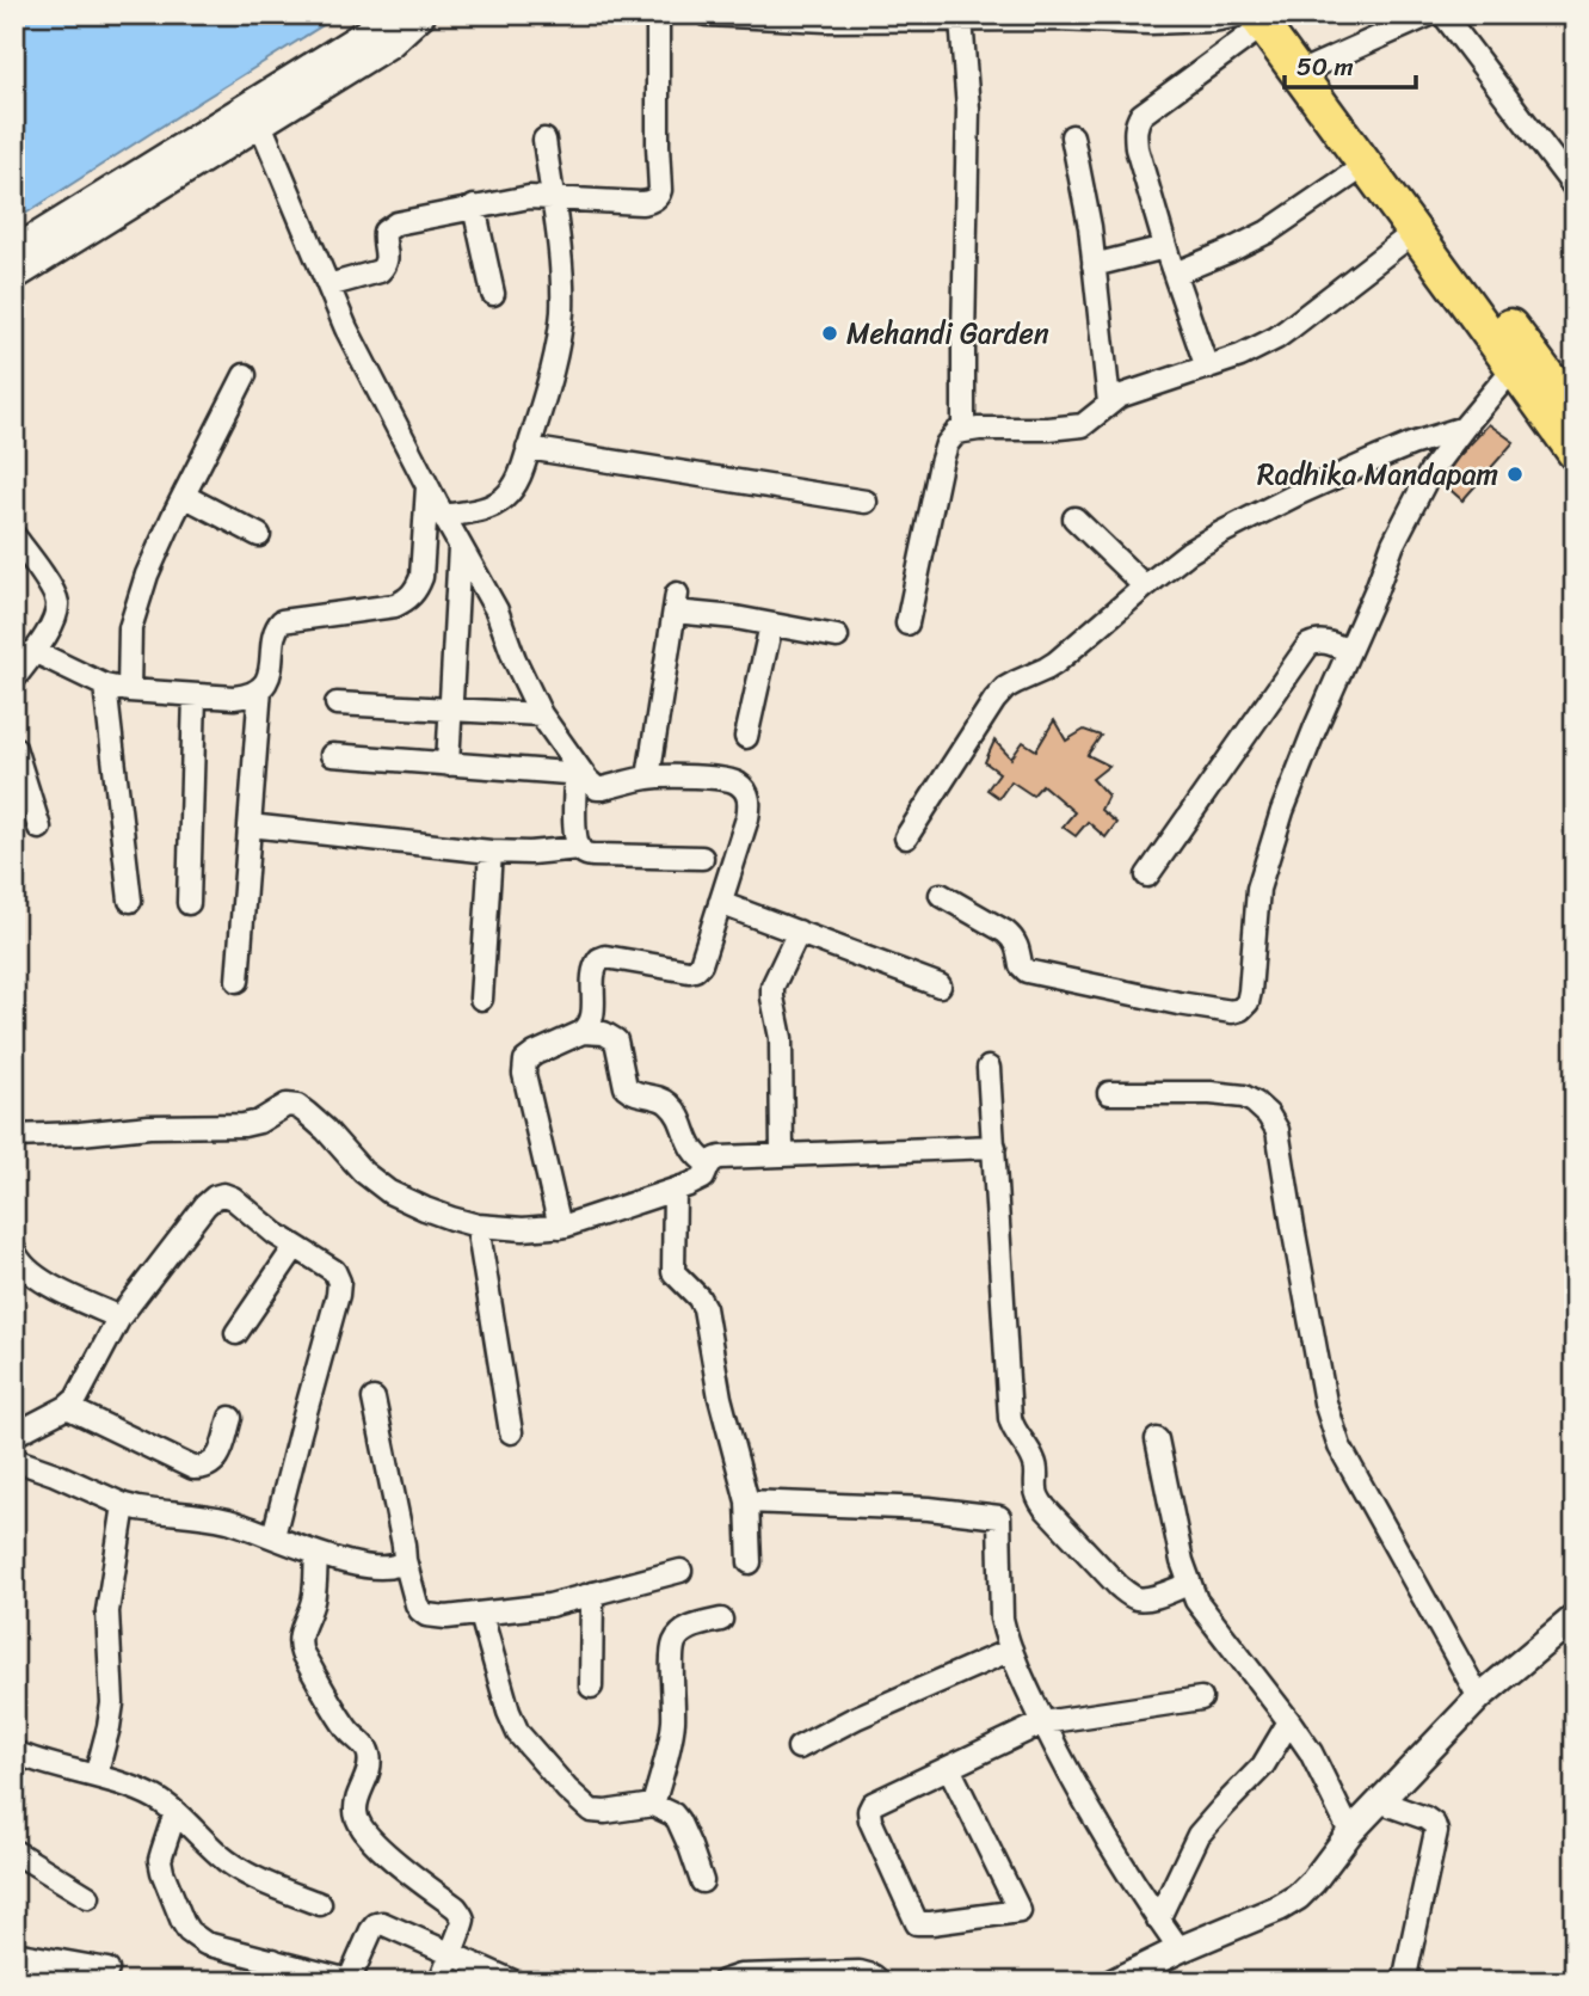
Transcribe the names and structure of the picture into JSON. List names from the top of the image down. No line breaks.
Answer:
{"places":["Mehandi Garden","Radhika Mandapam"],"scale_bar":"50 m"}
